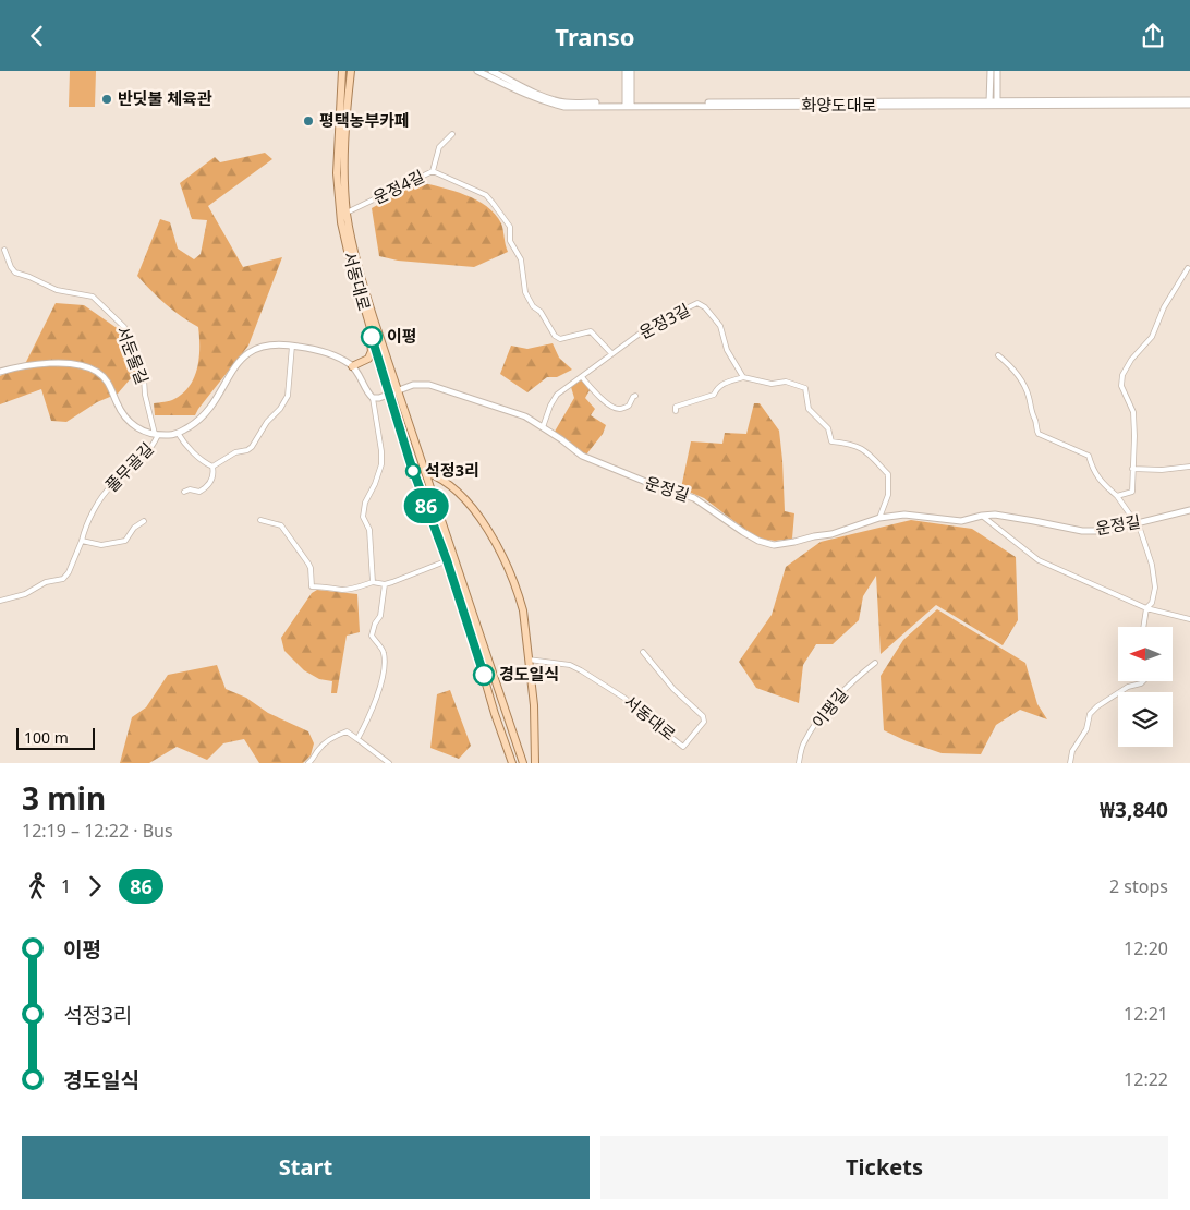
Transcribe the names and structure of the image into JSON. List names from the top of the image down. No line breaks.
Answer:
{"streets":{"main road":["서동대로"],"street":["화양도대로","운정4길","운정3길","서둔물길","풀무골길","운정길","이평길"]},"crossings":[["운정4길","서동대로"],["운정4길","운정3길"],["서동대로","운정길"],["운정3길","운정길"],["서둔물길","풀무골길"]],"places":["반딧불 체육관","평택농부카페","이평","석정3리","경도일식"],"lines":["bus line 86"],"scale_bar":"100 m","north":"left","page":{"header":"Transo","on_map":"86","scale":"100 m","heading":["3 min","12:19 – 12:22 · Bus","₩3,840"],"legs":["1","86","2 stops"],"list":[{"name":"이평","value":"12:20"},{"name":"석정3리","value":"12:21"},{"name":"경도일식","value":"12:22"}],"buttons":["Start","Tickets"]}}
